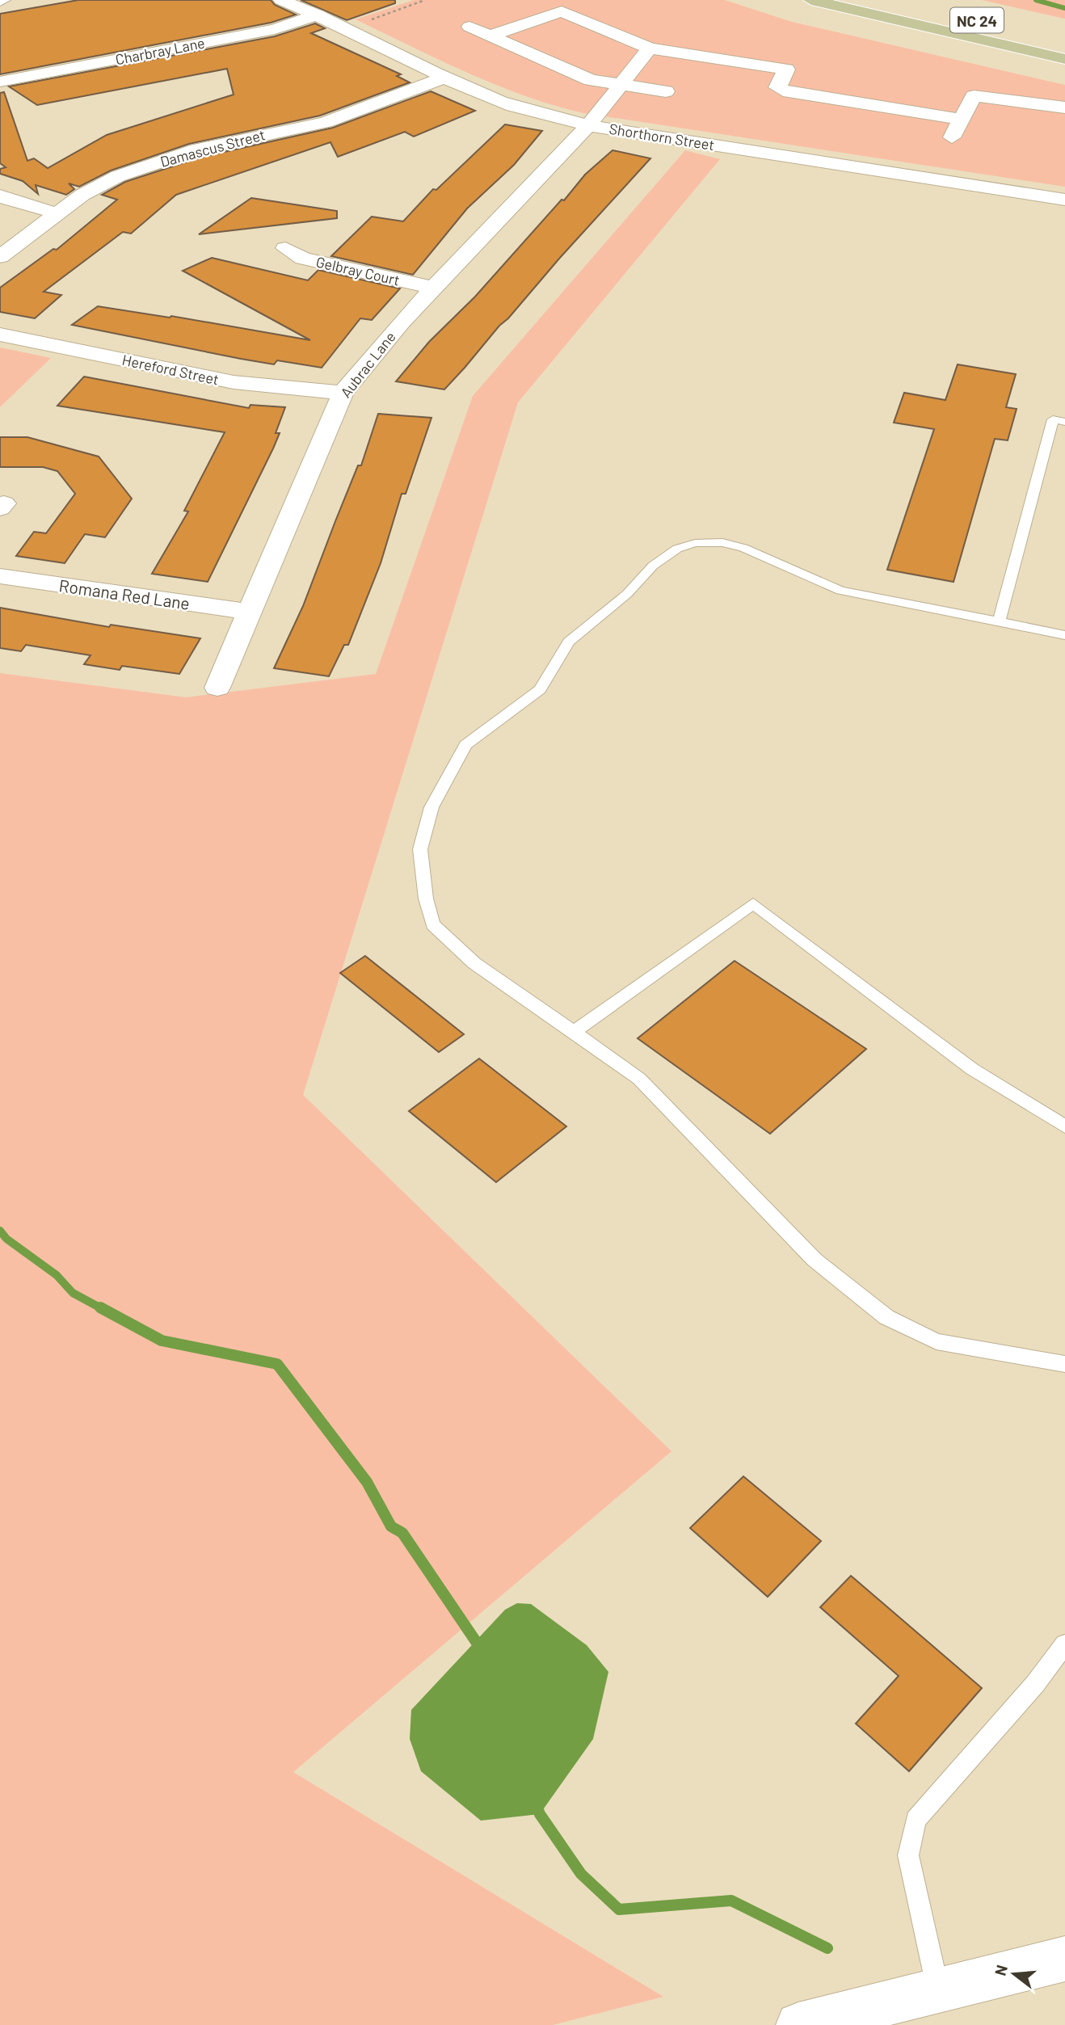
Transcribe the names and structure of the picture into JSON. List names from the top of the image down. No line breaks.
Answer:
{"streets":{"main road":["NC 24"],"street":["Charbray Lane","Shorthorn Street","Damascus Street","Gelbray Court","Aubrac Lane","Hereford Street","Romana Red Lane"]},"crossings":[["Charbray Lane","Shorthorn Street"],["Shorthorn Street","Damascus Street"],["Shorthorn Street","Aubrac Lane"],["Gelbray Court","Aubrac Lane"],["Aubrac Lane","Hereford Street"],["Aubrac Lane","Romana Red Lane"]],"north":"left"}
